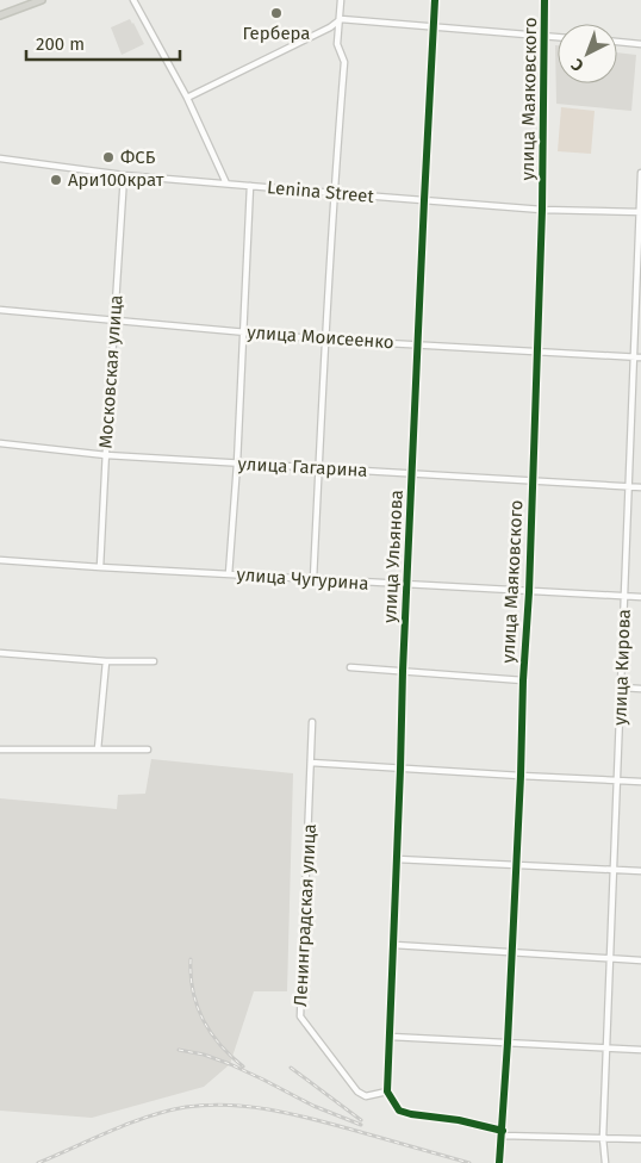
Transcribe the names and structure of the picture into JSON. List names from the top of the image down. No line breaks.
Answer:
{"streets":{"street":["улица Маяковского","Lenina Street","улица Моисеенко","Московская улица","улица Гагарина","улица Ульянова","улица Чугурина","улица Кирова","Ленинградская улица"]},"crossings":[["улица Маяковского","Lenina Street"],["улица Маяковского","улица Моисеенко"],["улица Маяковского","улица Гагарина"],["улица Маяковского","улица Чугурина"],["Lenina Street","Московская улица"],["Lenina Street","улица Ульянова"],["Lenina Street","улица Кирова"],["улица Моисеенко","Московская улица"],["улица Моисеенко","улица Ульянова"],["улица Моисеенко","улица Кирова"],["Московская улица","улица Гагарина"],["Московская улица","улица Чугурина"],["улица Гагарина","улица Ульянова"],["улица Гагарина","улица Кирова"],["улица Ульянова","улица Чугурина"],["улица Ульянова","Ленинградская улица"],["улица Чугурина","улица Кирова"]],"places":["Гербера","ФСБ","Ари100крат"],"scale_bar":"200 m","north":"bottom left"}
